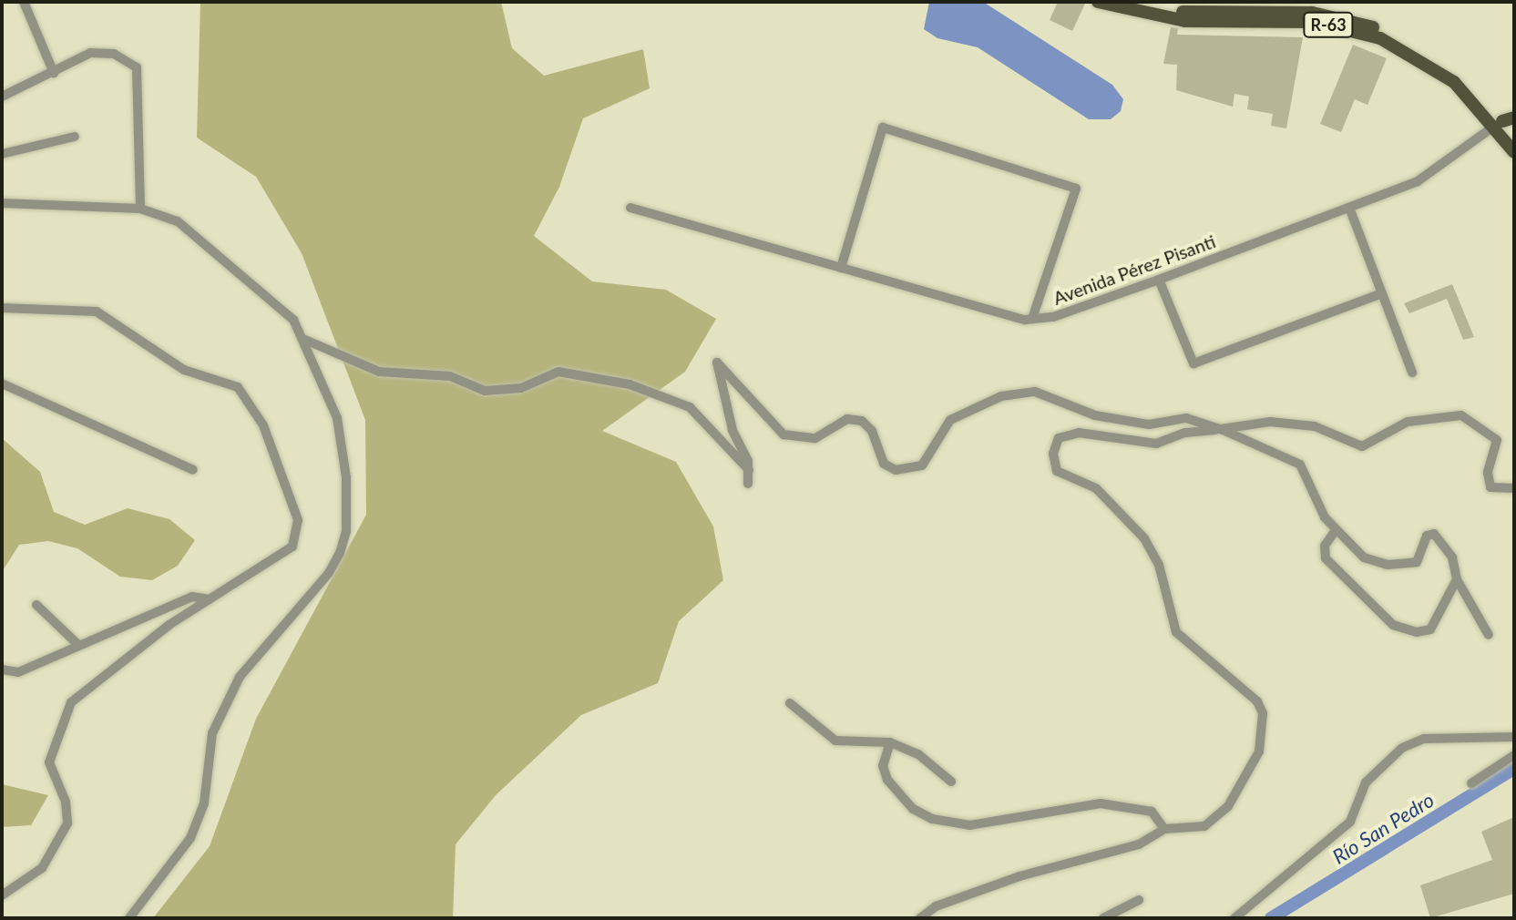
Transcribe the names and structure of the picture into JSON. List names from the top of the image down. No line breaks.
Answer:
{"streets":{"main road":["R-63"],"street":["Avenida Pérez Pisanti"]},"crossings":[["R-63","Avenida Pérez Pisanti"]],"water":["Río San Pedro"]}
